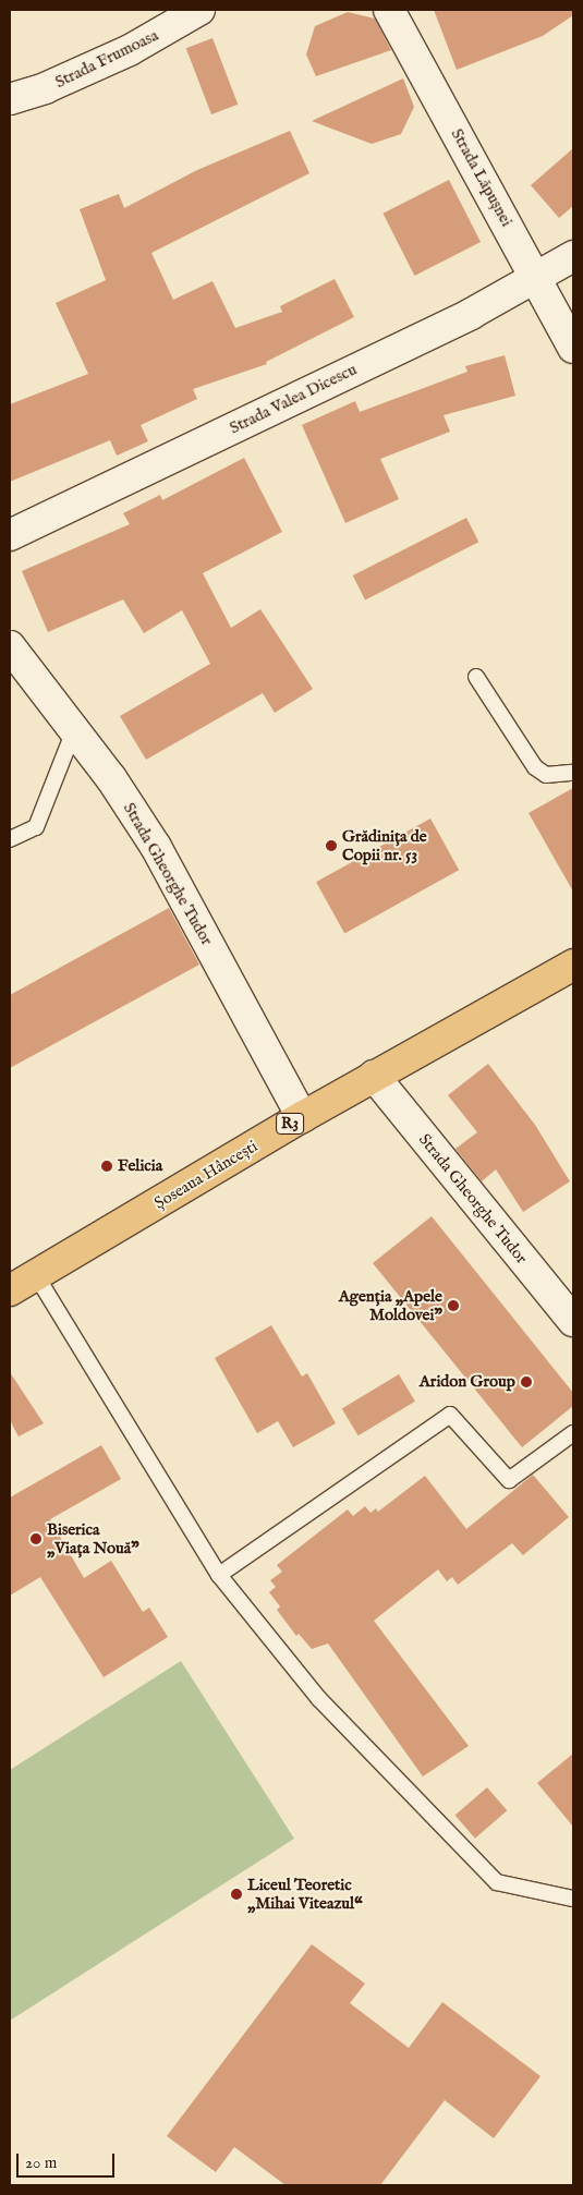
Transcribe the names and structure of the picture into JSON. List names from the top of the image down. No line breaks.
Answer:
{"streets":{"main road":["R3","Șoseaua Hâncești"],"street":["Strada Frumoasa","Strada Lăpușnei","Strada Valea Dicescu","Strada Gheorghe Tudor"]},"crossings":[["Strada Lăpușnei","Strada Valea Dicescu"],["Strada Gheorghe Tudor","Șoseaua Hâncești"]],"places":["Grădinița de Copii nr. 53","Felicia","Agenția „Apele Moldovei”","Aridon Group","Biserica „Viața Nouă”","Liceul Teoretic „Mihai Viteazul“"],"scale_bar":"20 m"}
